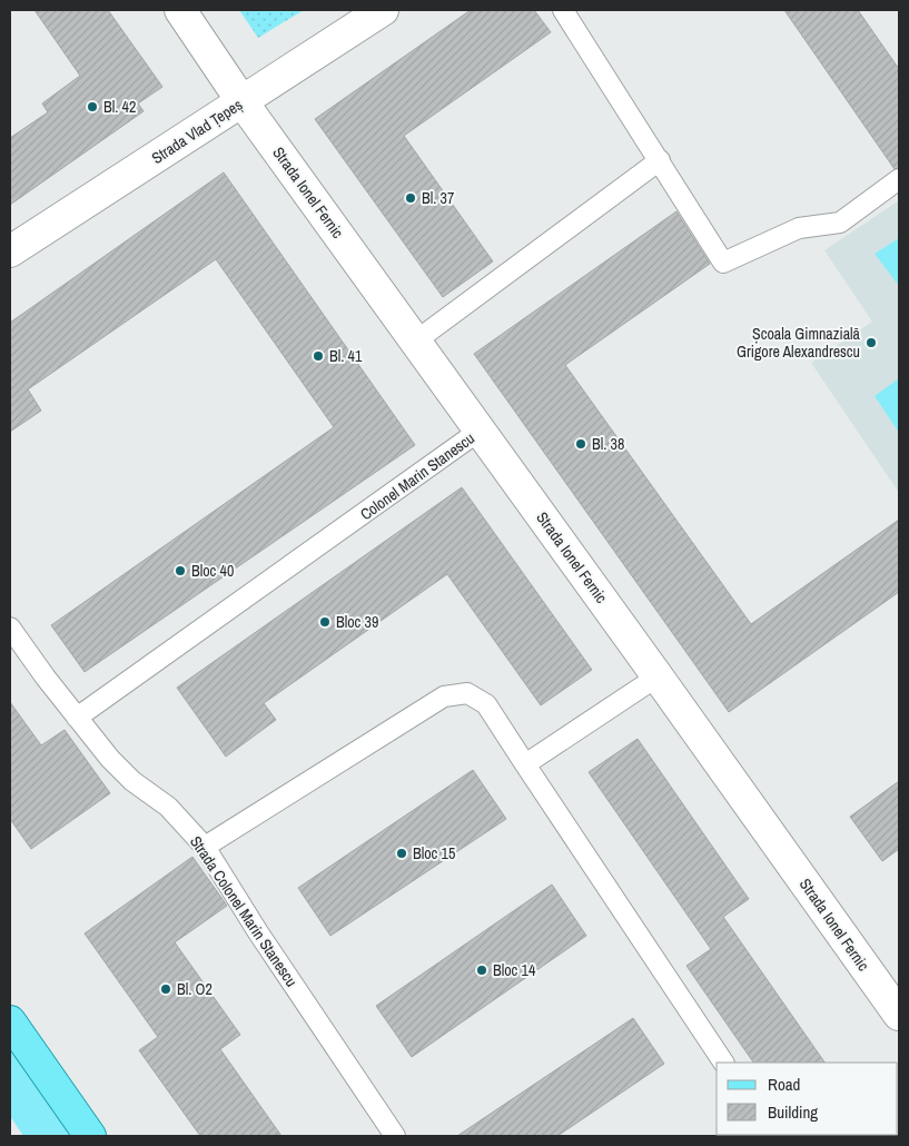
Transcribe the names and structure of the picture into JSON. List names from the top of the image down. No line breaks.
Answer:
{"streets":{"street":["Strada Vlad Țepeș","Strada Ionel Fernic"],"lane":["Colonel Marin Stanescu","Strada Colonel Marin Stanescu"]},"crossings":[["Strada Vlad Țepeș","Strada Ionel Fernic"],["Strada Ionel Fernic","Colonel Marin Stanescu"],["Colonel Marin Stanescu","Strada Colonel Marin Stanescu"]],"places":["Bl. 42","Bl. 37","Școala Gimnazială Grigore Alexandrescu","Bl. 41","Bl. 38","Bloc 40","Bloc 39","Bloc 15","Bloc 14","Bl. O2"],"legend":["Road","Building"]}
